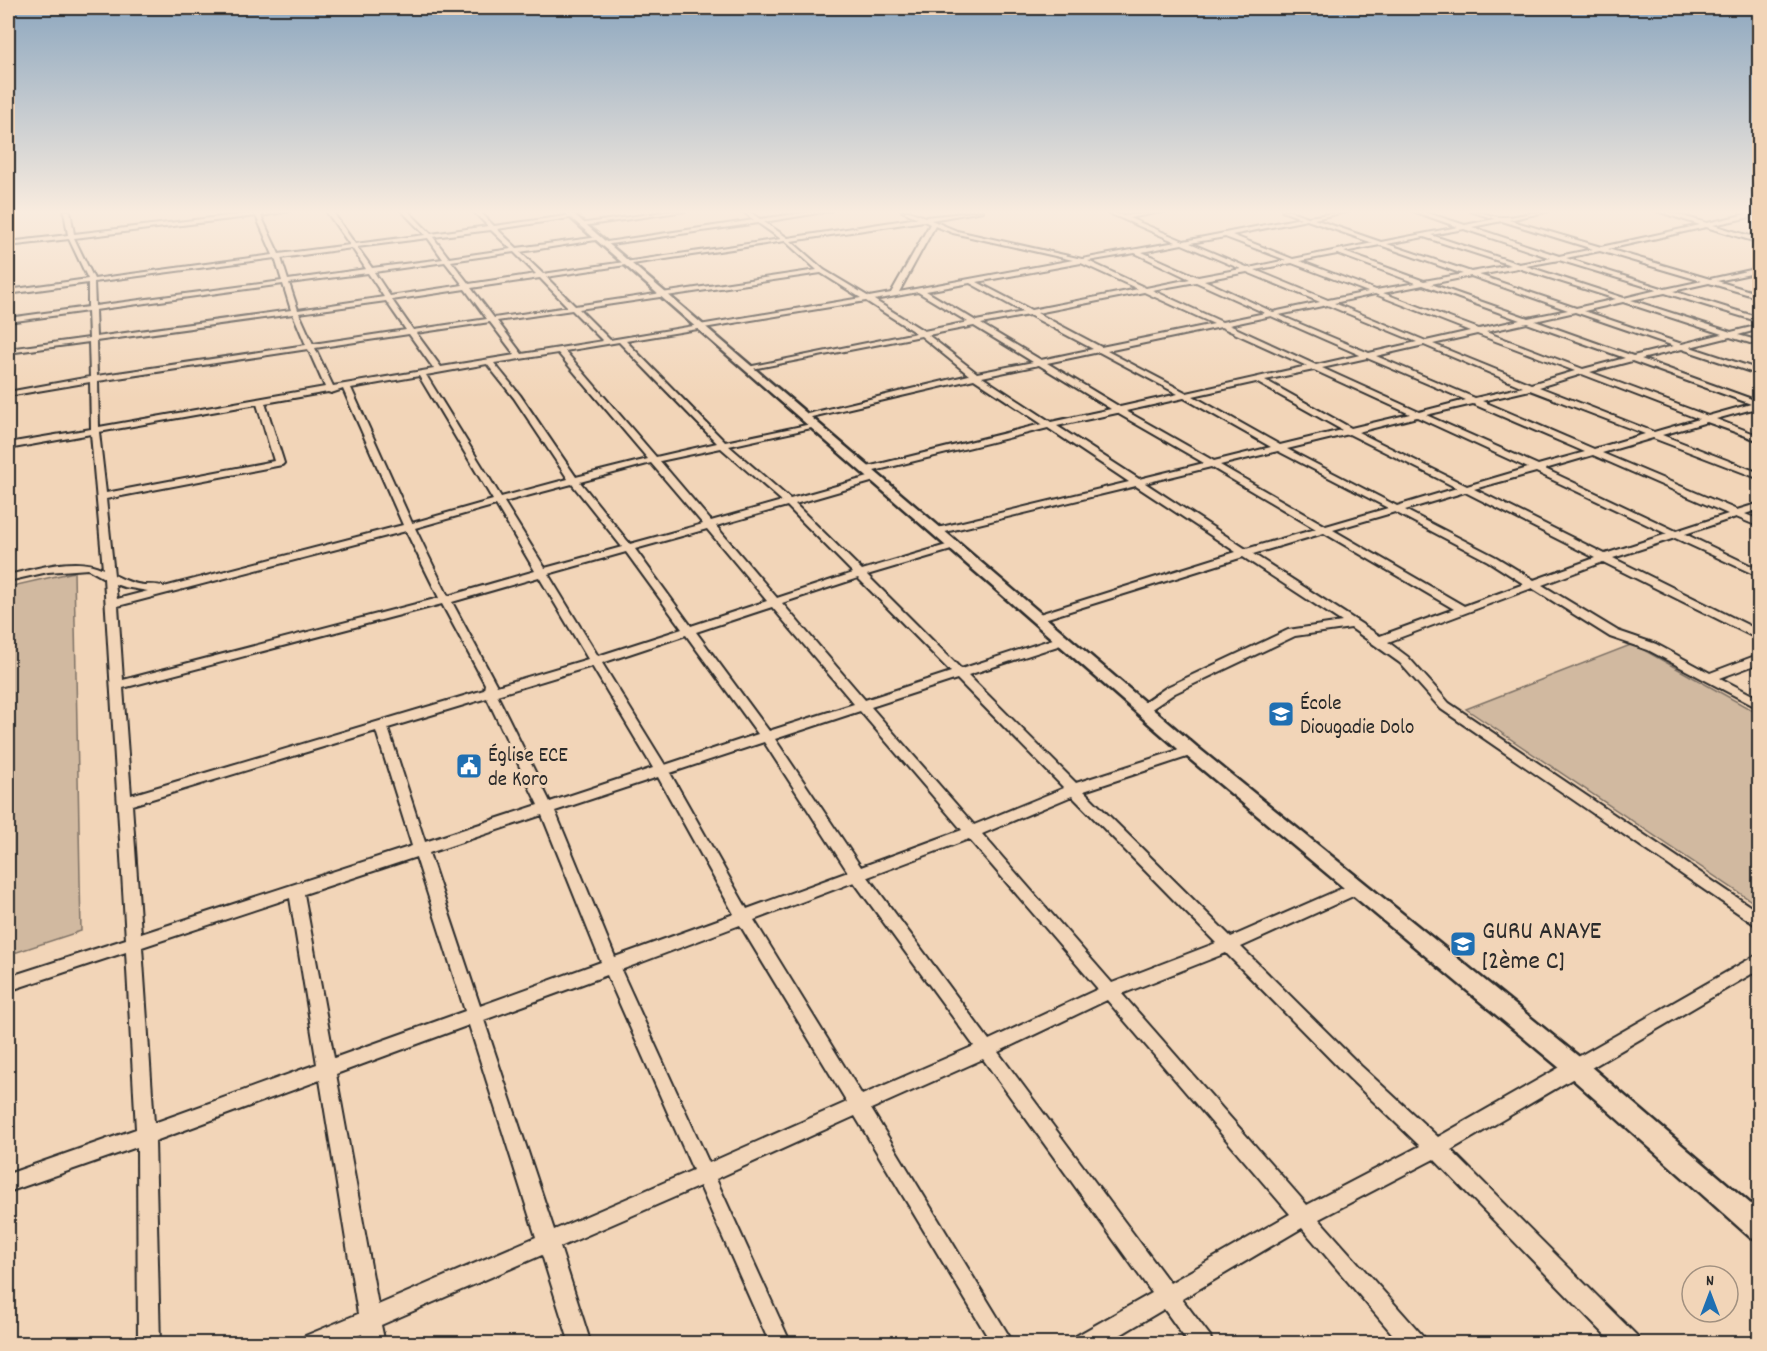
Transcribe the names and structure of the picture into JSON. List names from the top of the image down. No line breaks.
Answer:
{"places":{"school or university":["École Diougadie Dolo","GURU ANAYE [2ème C]"],"public building":["Église ECE de Koro"]},"north":"top"}
